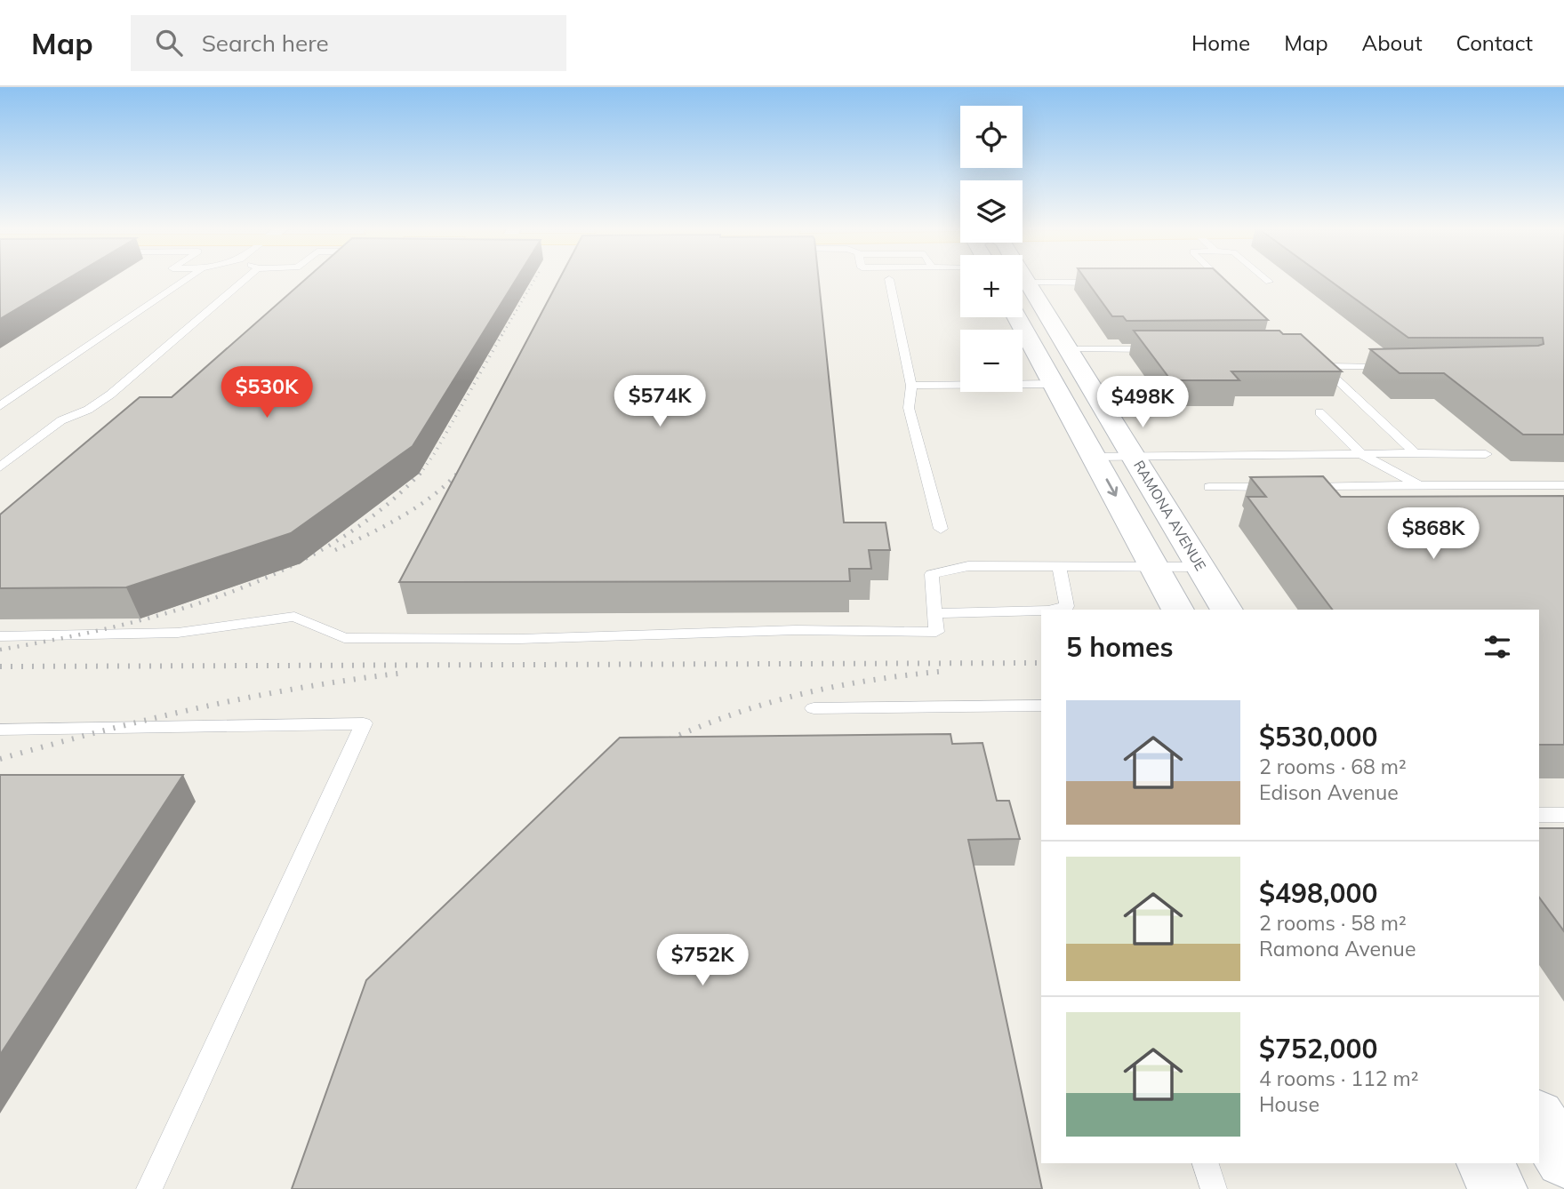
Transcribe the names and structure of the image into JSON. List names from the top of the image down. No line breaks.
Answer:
{"streets":{"main road":["RAMONA AVENUE"]},"page":{"header":"Map","search":"Search here","nav":["Home","Map","About","Contact"],"map_buttons":["+","−"],"price":["$530K","$574K","$498K","$868K","$752K"],"heading":"5 homes","list":[{"name":"$530,000","note":"2 rooms · 68 m² · Edison Avenue"},{"name":"$498,000","note":"2 rooms · 58 m² · Ramona Avenue"},{"name":"$752,000","note":"4 rooms · 112 m² · House"}]}}
